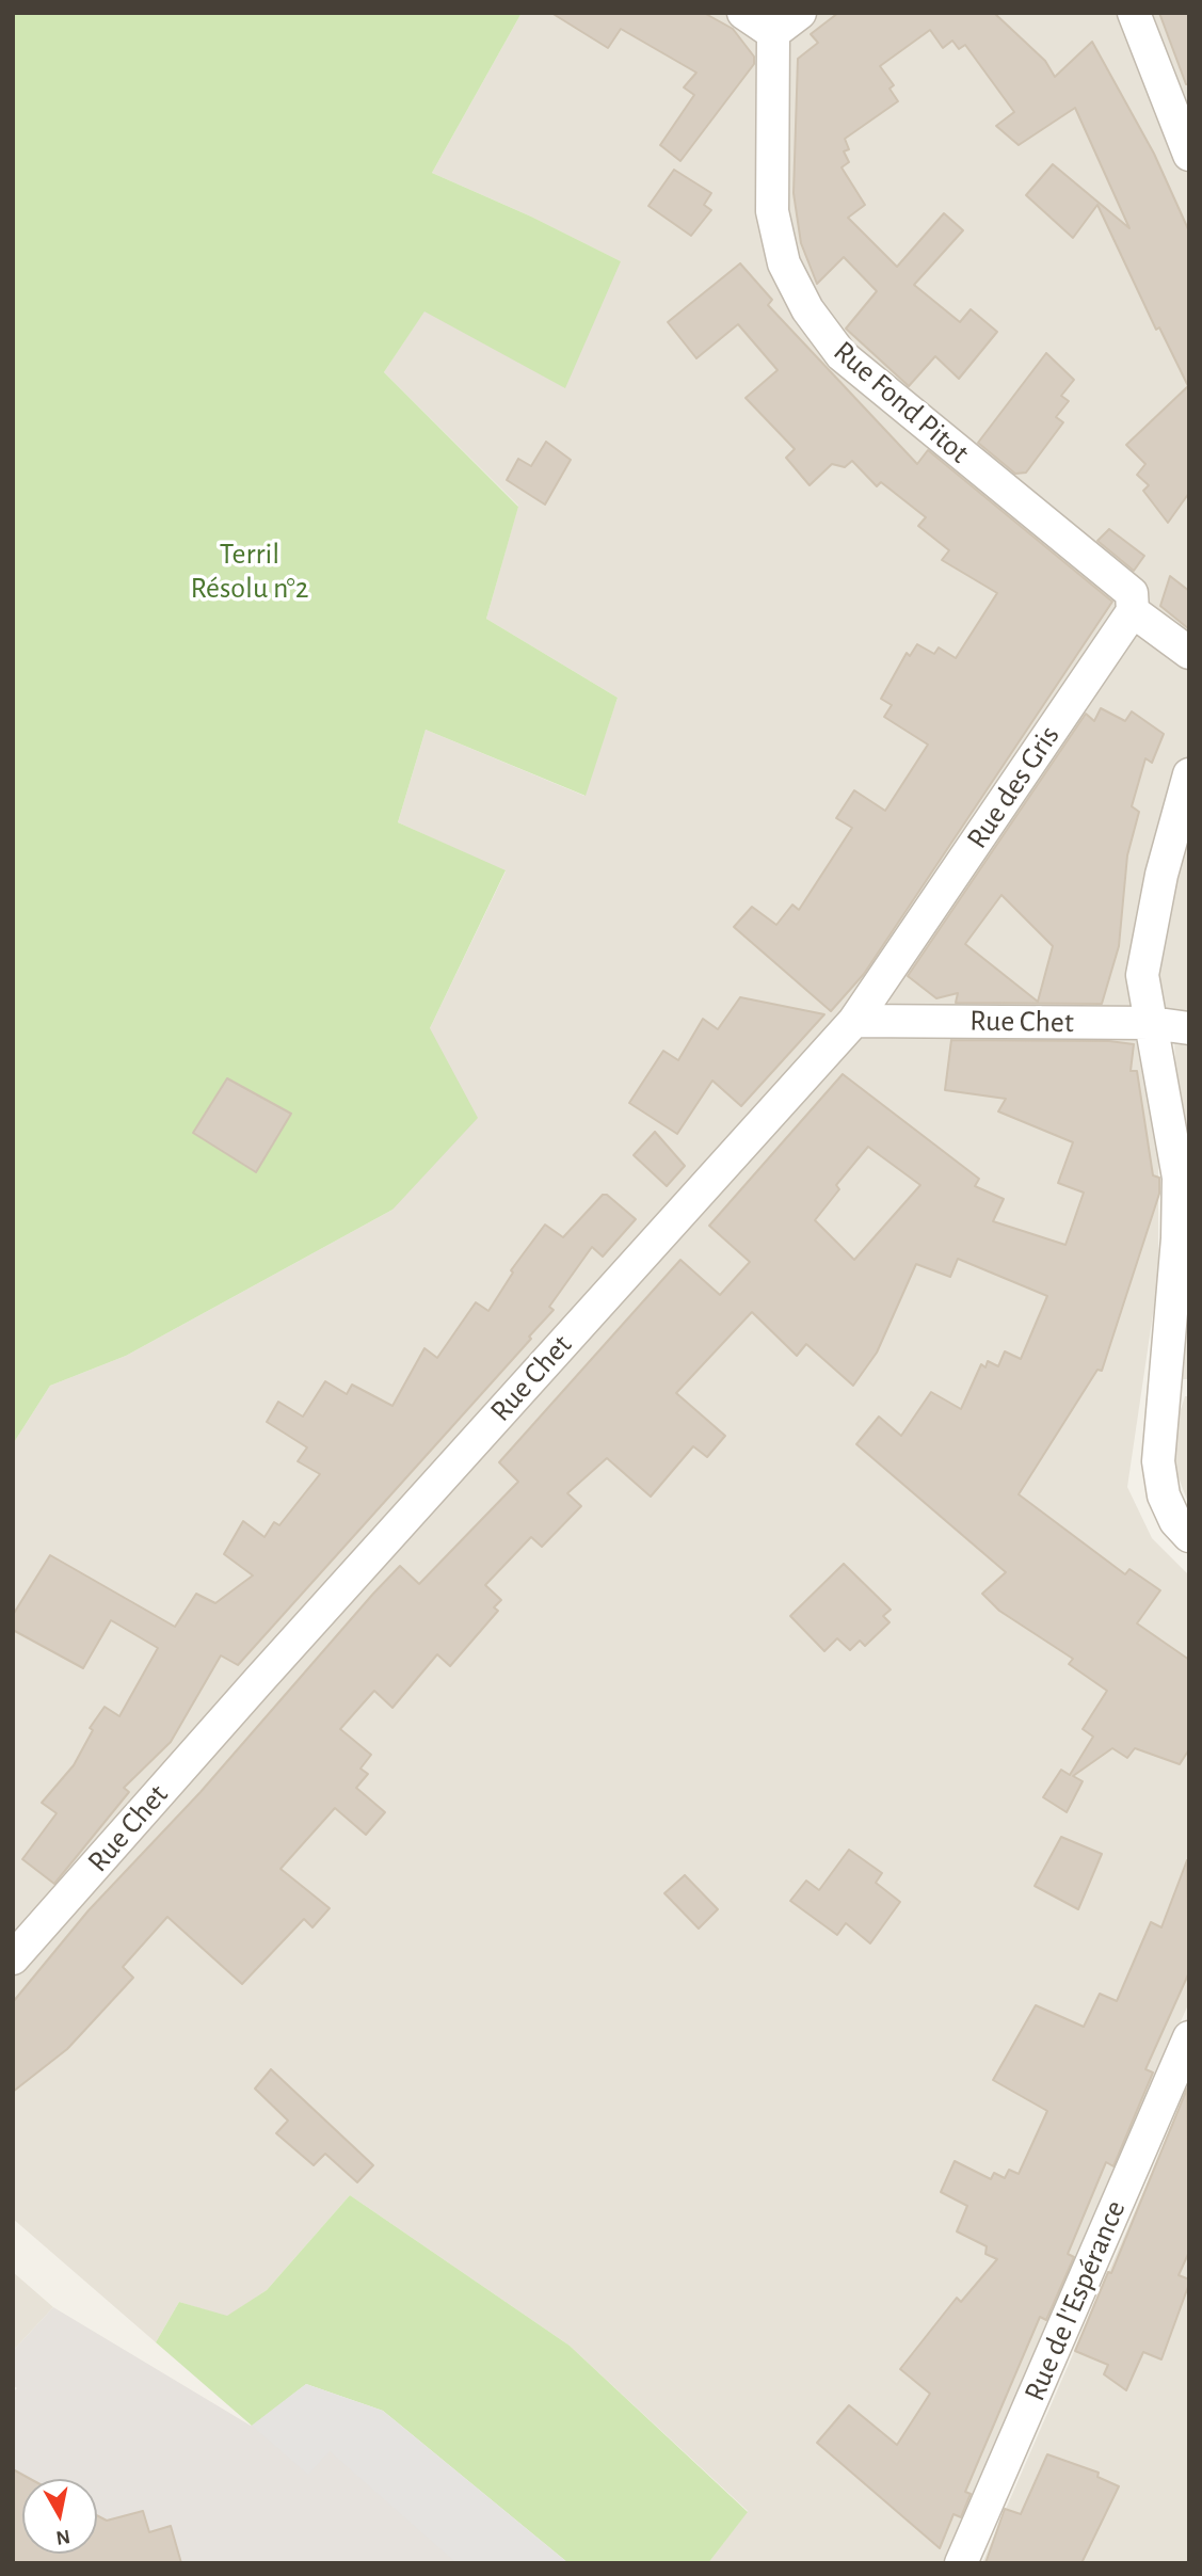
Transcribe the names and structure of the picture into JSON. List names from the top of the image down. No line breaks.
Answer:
{"streets":{"street":["Rue Fond Pitot","Rue des Gris","Rue Chet","Rue de l'Espérance"]},"crossings":[["Rue Fond Pitot","Rue des Gris"],["Rue des Gris","Rue Chet"]],"parks":["Terril Résolu n°2"],"north":"bottom"}
